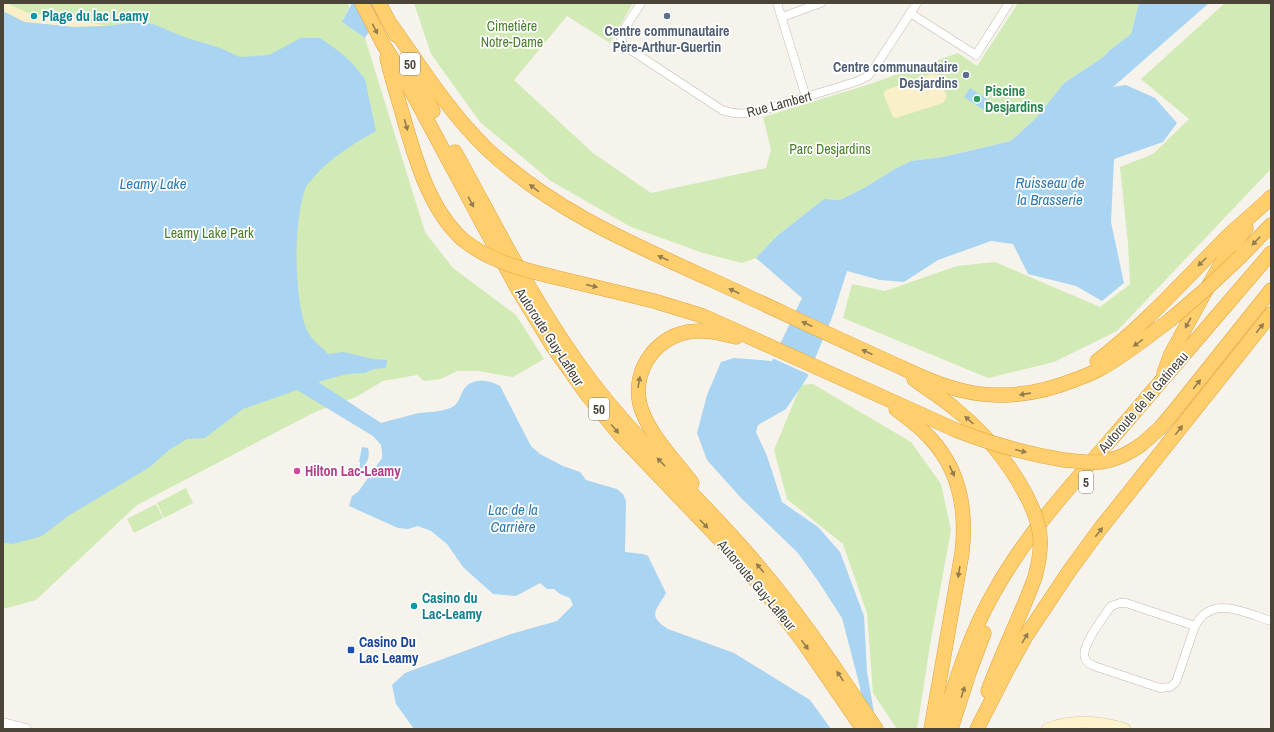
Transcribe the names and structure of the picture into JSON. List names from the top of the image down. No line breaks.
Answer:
{"streets":{"highway":["50","Autoroute Guy-Lafleur","Autoroute de la Gatineau","5"],"street":["Rue Lambert"]},"water":["Ruisseau de la Brasserie","Leamy Lake","Lac de la Carrière"],"parks":["Cimetière Notre-Dame","Parc Desjardins","Leamy Lake Park"],"places":{"other":["Plage du lac Leamy","Centre communautaire Père-Arthur-Guertin","Centre communautaire Desjardins","Piscine Desjardins","Hilton Lac-Leamy","Casino du Lac-Leamy"],"transit":["Casino Du Lac Leamy"]}}
